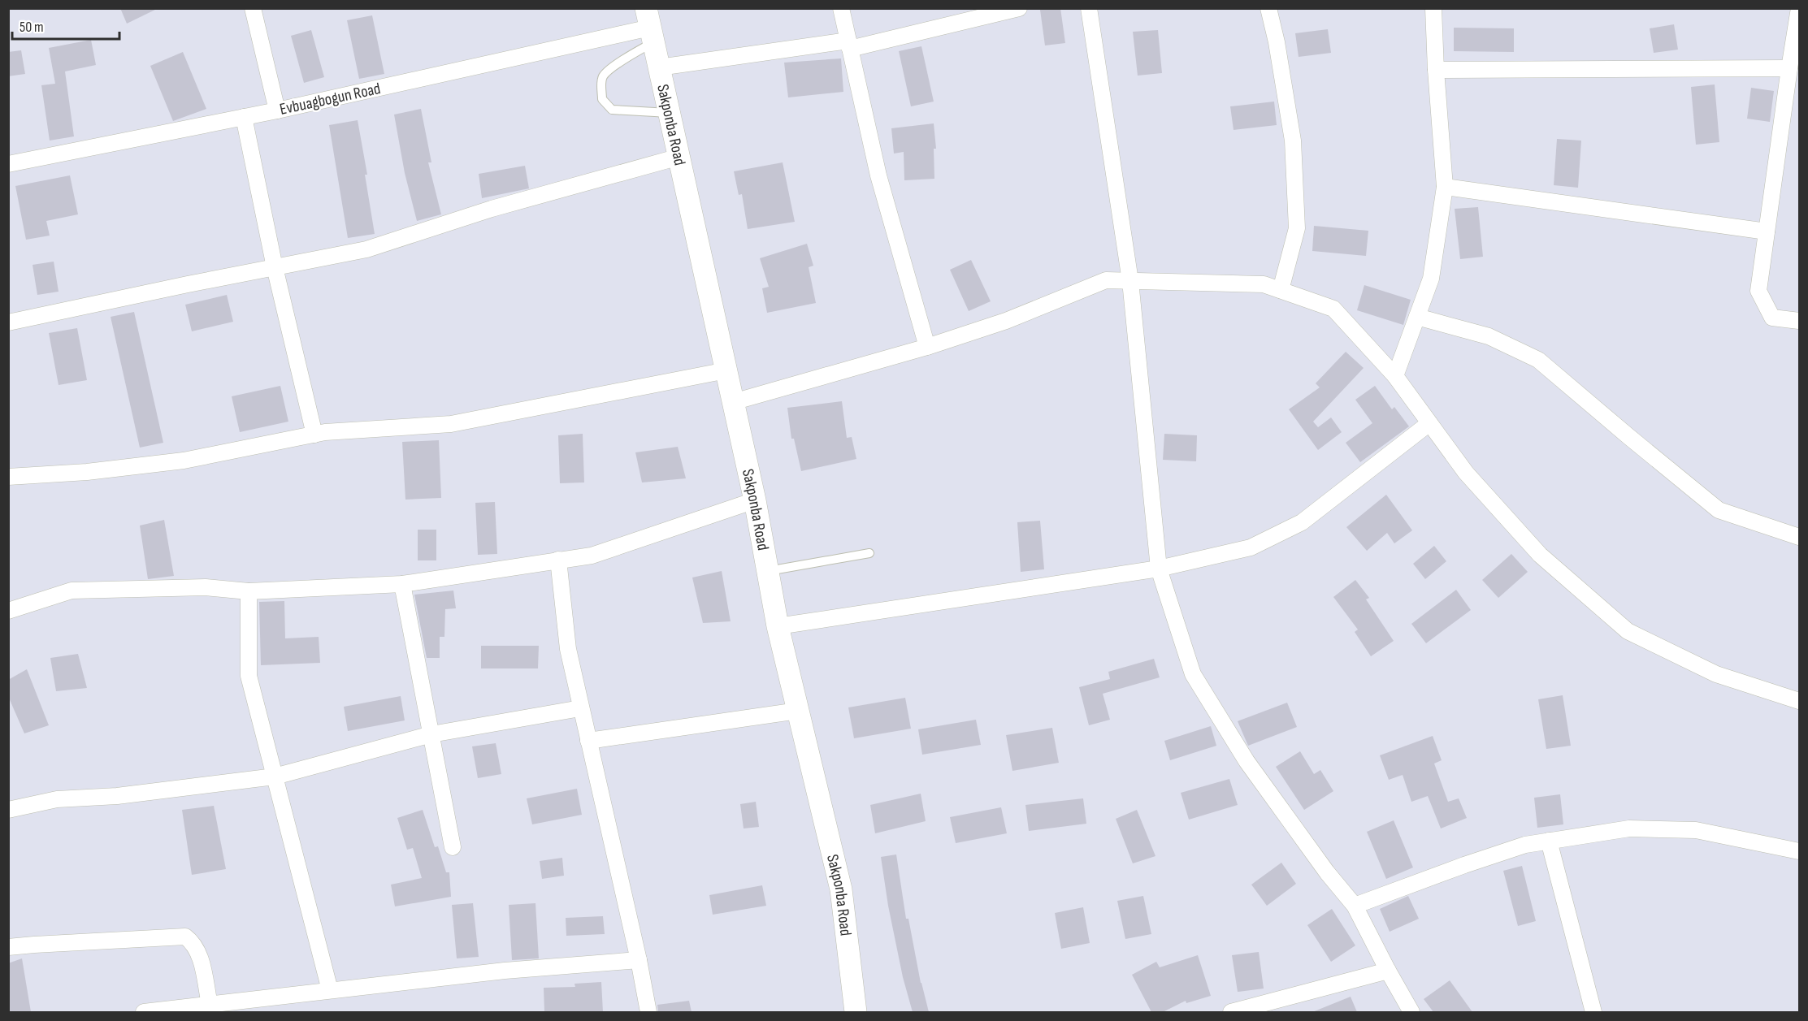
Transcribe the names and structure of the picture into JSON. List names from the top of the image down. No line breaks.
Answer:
{"streets":{"main road":["Sakponba Road"],"street":["Evbuagbogun Road"]},"crossings":[["Evbuagbogun Road","Sakponba Road"]],"scale_bar":"50 m"}
